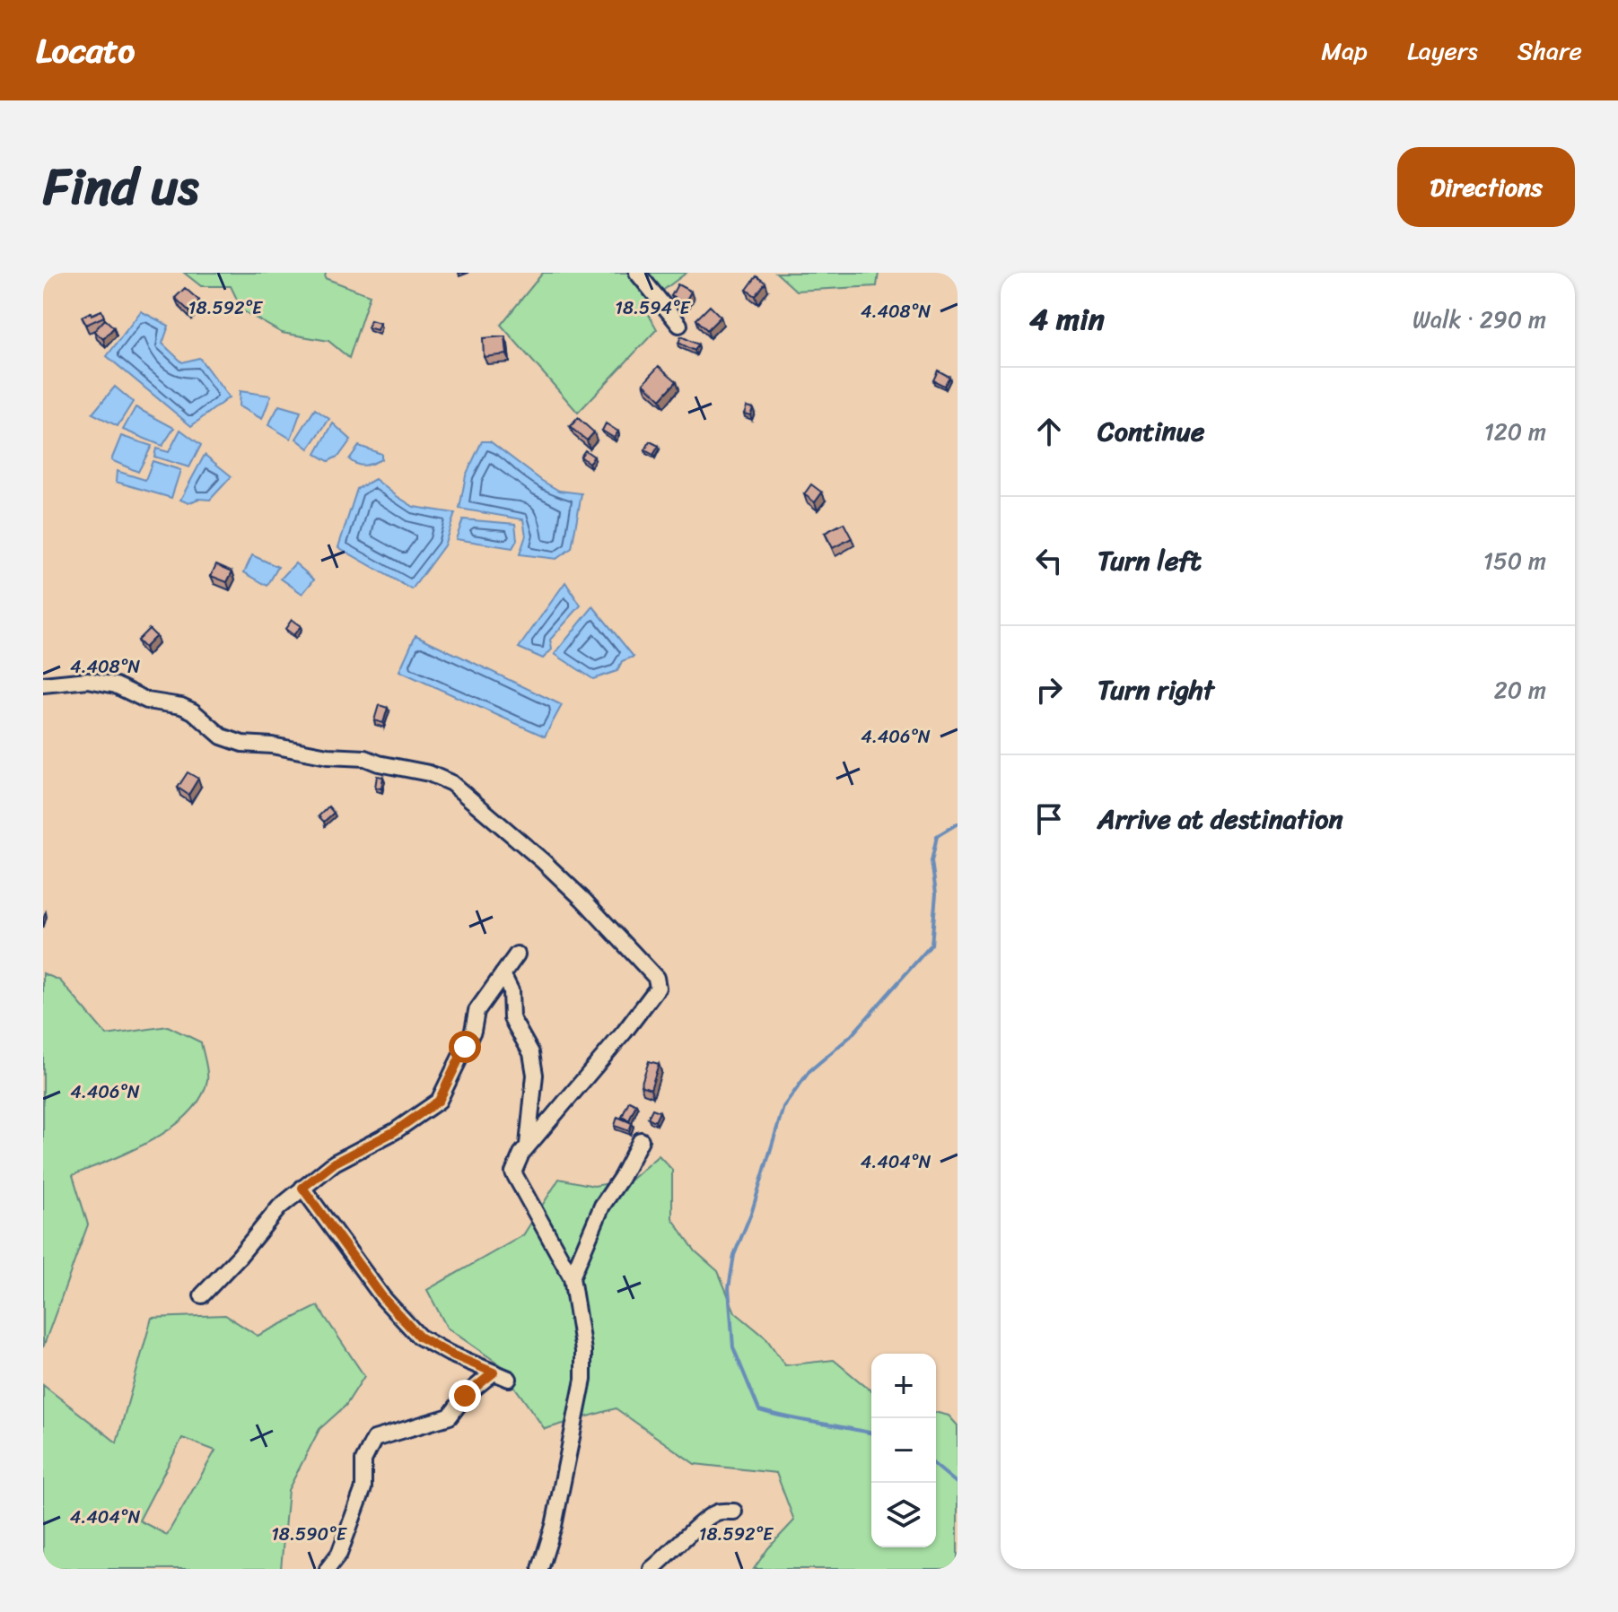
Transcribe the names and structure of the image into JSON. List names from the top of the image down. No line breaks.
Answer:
{"page":{"header":"Locato","nav":["Map","Layers","Share"],"title":"Find us","buttons":"Directions","heading":["4 min","Walk · 290 m"],"list":[["Continue","120 m"],["Turn left","150 m"],["Turn right","20 m"],"Arrive at destination"],"map_buttons":["+","−"]},"coordinates":["18.592°E","18.594°E","4.408°N","4.406°N","4.404°N","18.590°E"]}
